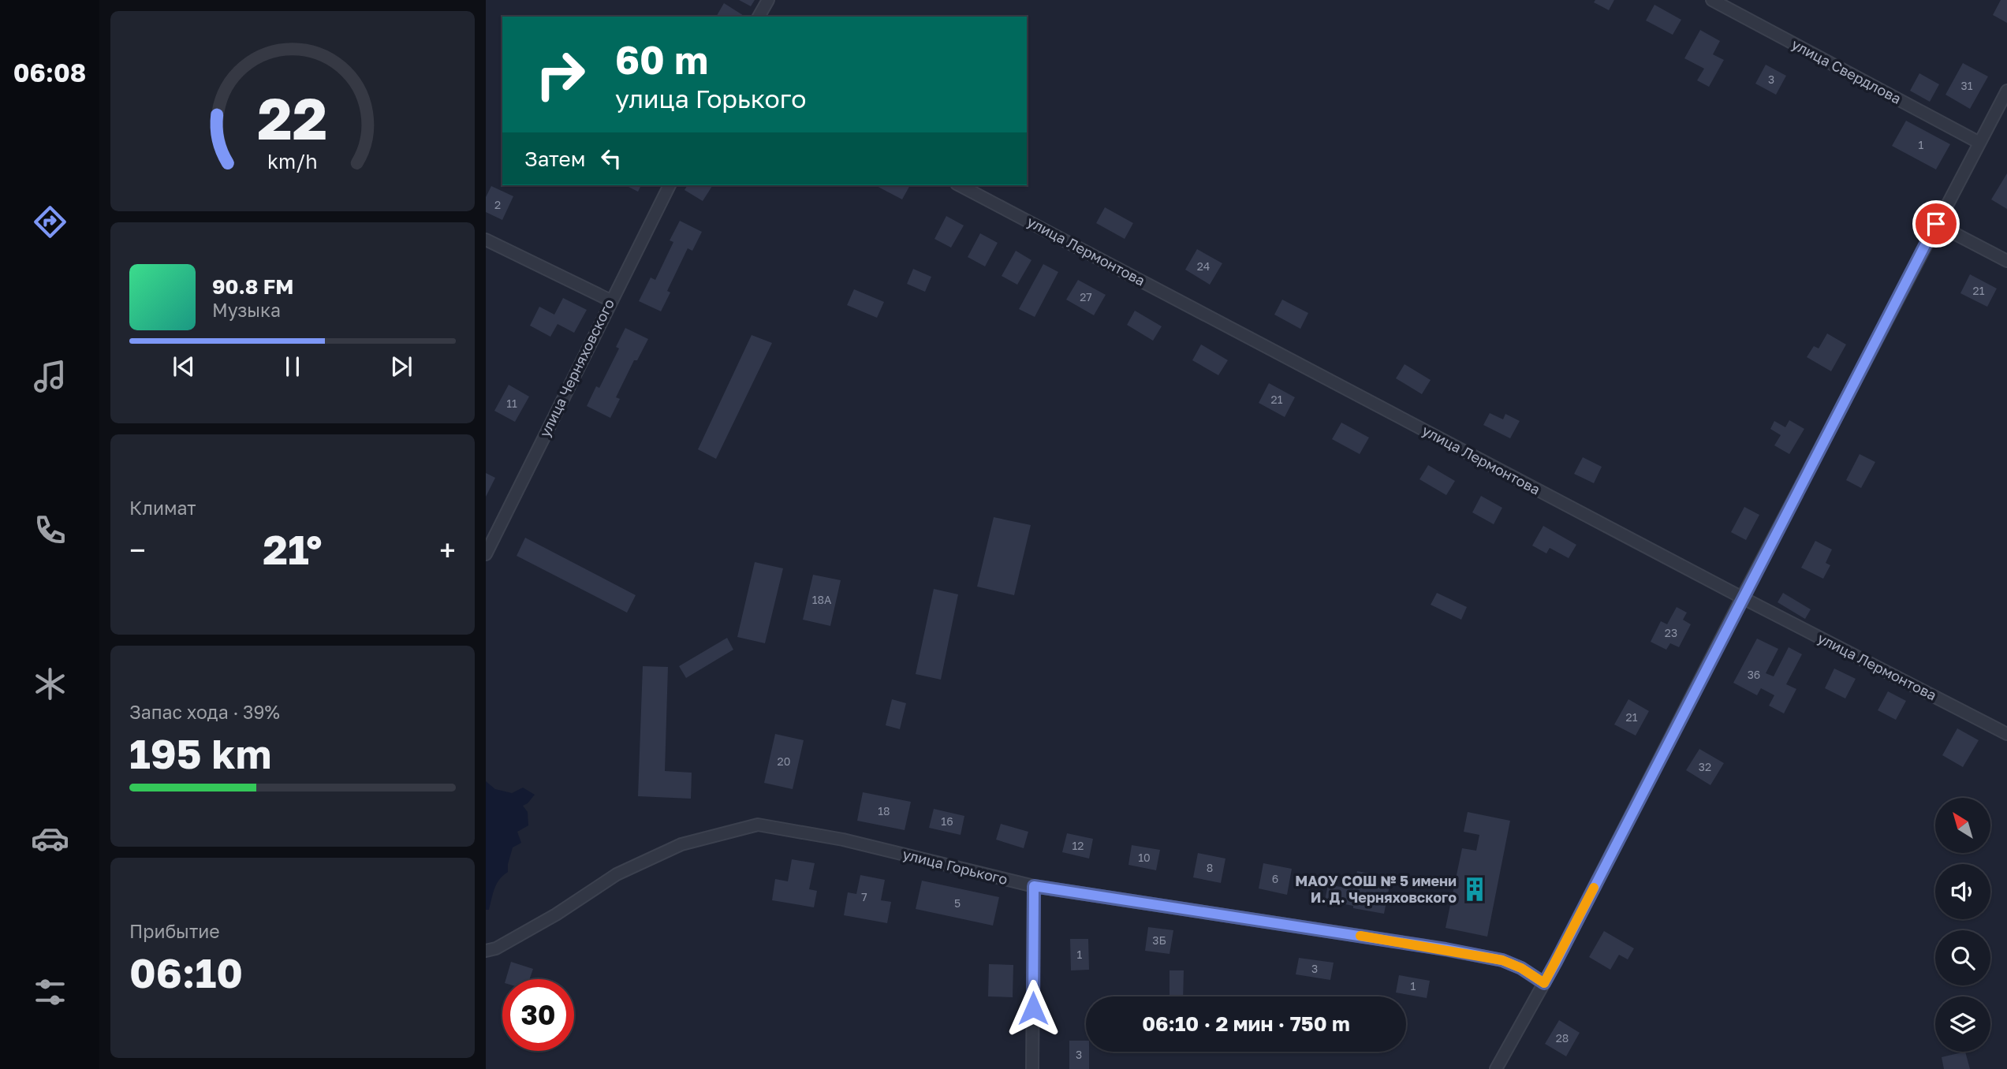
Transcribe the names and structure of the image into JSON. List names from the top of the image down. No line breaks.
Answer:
{"streets":{"street":["улица Свердлова","улица Лермонтова","улица Черняховского","улица Горького"]},"places":{"building":["МАОУ СОШ № 5 имени И. Д. Черняховского"]},"house_numbers":["3","31","1","2","24","21","27","21","11","18А","23","36","21","20","32","18","16","12","10","8","6","7","5","3Б","1","3","1","28","3"],"north":"top left","page":{"tabs":"06:08","turn":["60 m","улица Горького"],"then":"Затем","song":["90.8 FM","Музыка"],"tile":["Климат",["Запас хода · 39%","195 km"],["Прибытие","06:10"]],"heat":["−","21°","+"],"limit":"30","trip":"06:10 · 2 мин · 750 m","gauge":["22","km/h"]}}
